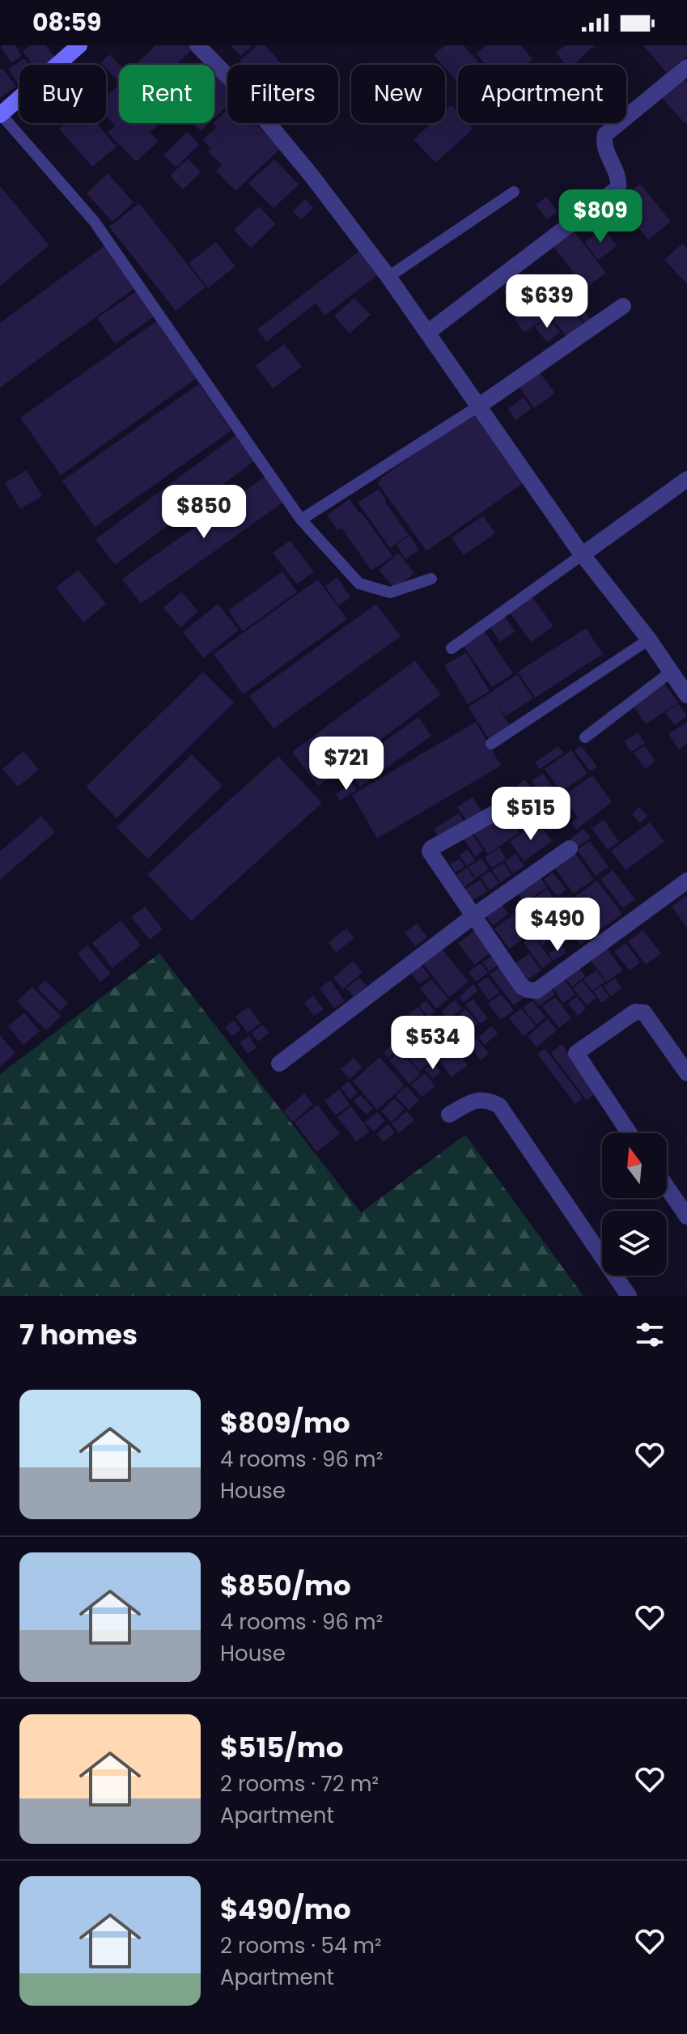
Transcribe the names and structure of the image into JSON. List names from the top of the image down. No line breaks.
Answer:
{"north":"top","page":{"status":"08:59","chip":["Buy","Rent","Filters","New","Apartment"],"price":["$809","$639","$850","$721","$515","$490","$534"],"heading":"7 homes","list":[{"name":"$809/mo","note":"4 rooms · 96 m² · House"},{"name":"$850/mo","note":"4 rooms · 96 m² · House"},{"name":"$515/mo","note":"2 rooms · 72 m² · Apartment"},{"name":"$490/mo","note":"2 rooms · 54 m² · Apartment"}]}}
